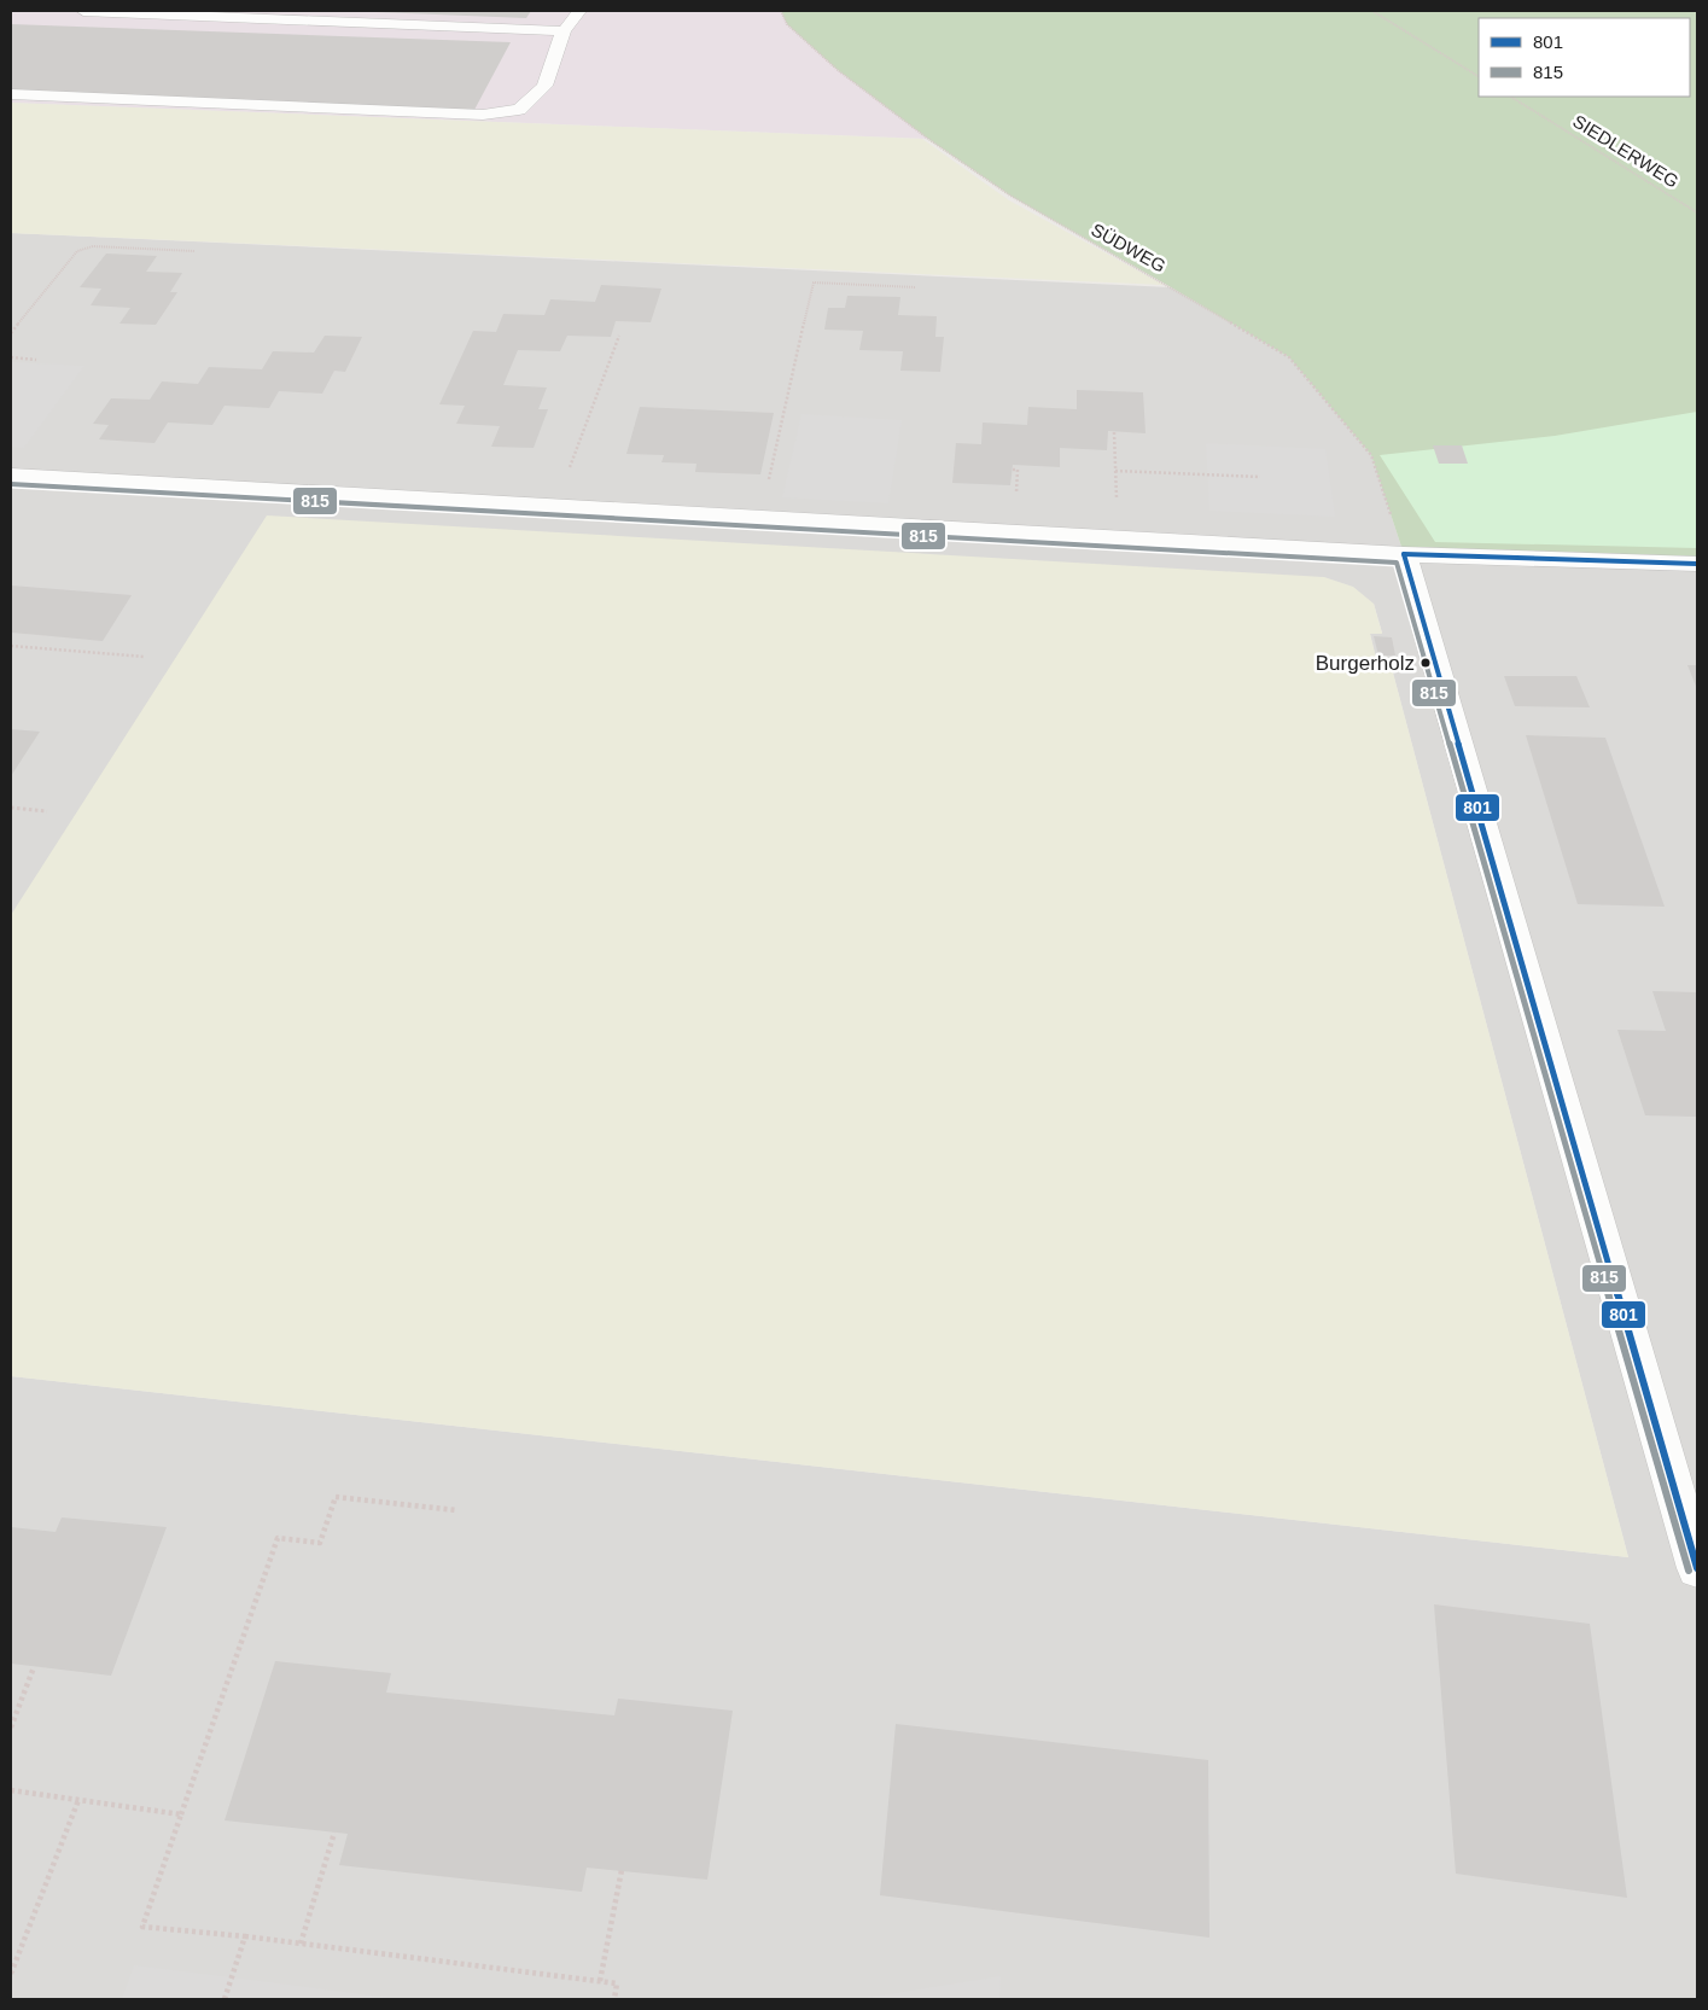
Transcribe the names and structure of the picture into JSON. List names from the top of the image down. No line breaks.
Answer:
{"streets":{"path":["SIEDLERWEG","SÜDWEG"]},"places":["Burgerholz"],"lines":["transit line 815","transit line 801"],"legend":["801","815"]}
